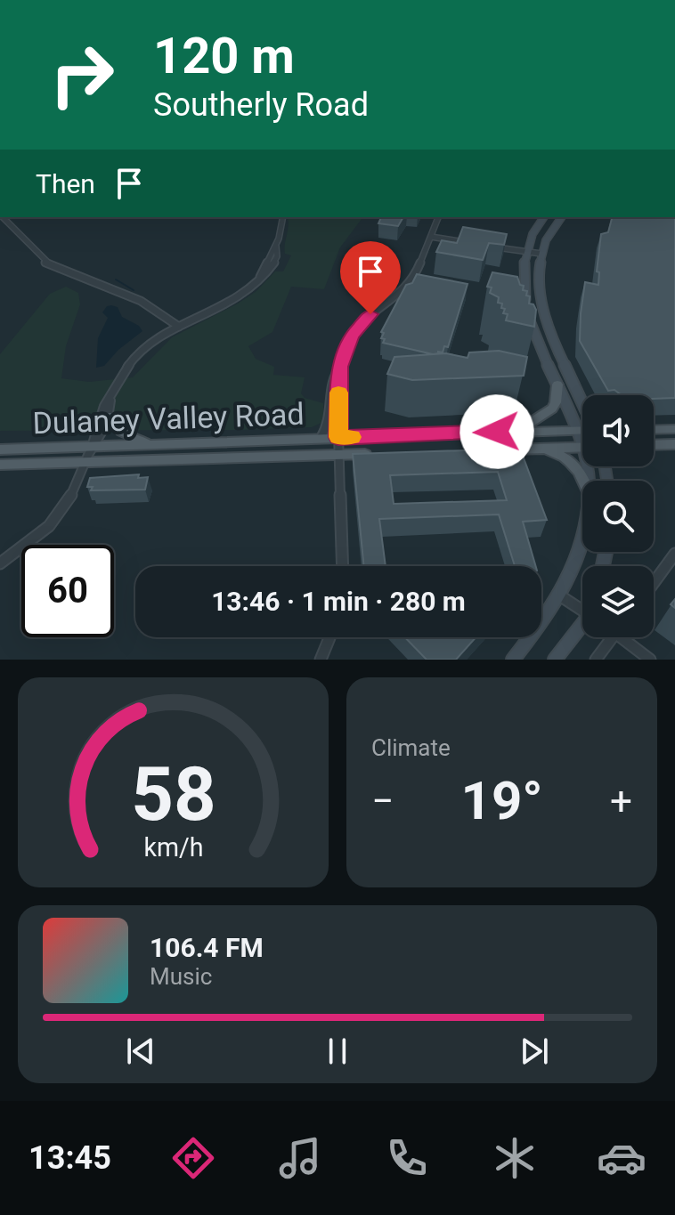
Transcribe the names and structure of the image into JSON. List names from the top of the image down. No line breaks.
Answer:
{"streets":{"main road":["Dulaney Valley Road"]},"page":{"turn":["120 m","Southerly Road"],"then":"Then","limit":"60","trip":"13:46 · 1 min · 280 m","tile":"Climate","heat":["−","19°","+"],"song":["106.4 FM","Music"],"tabs":"13:45","gauge":["58","km/h"]}}
